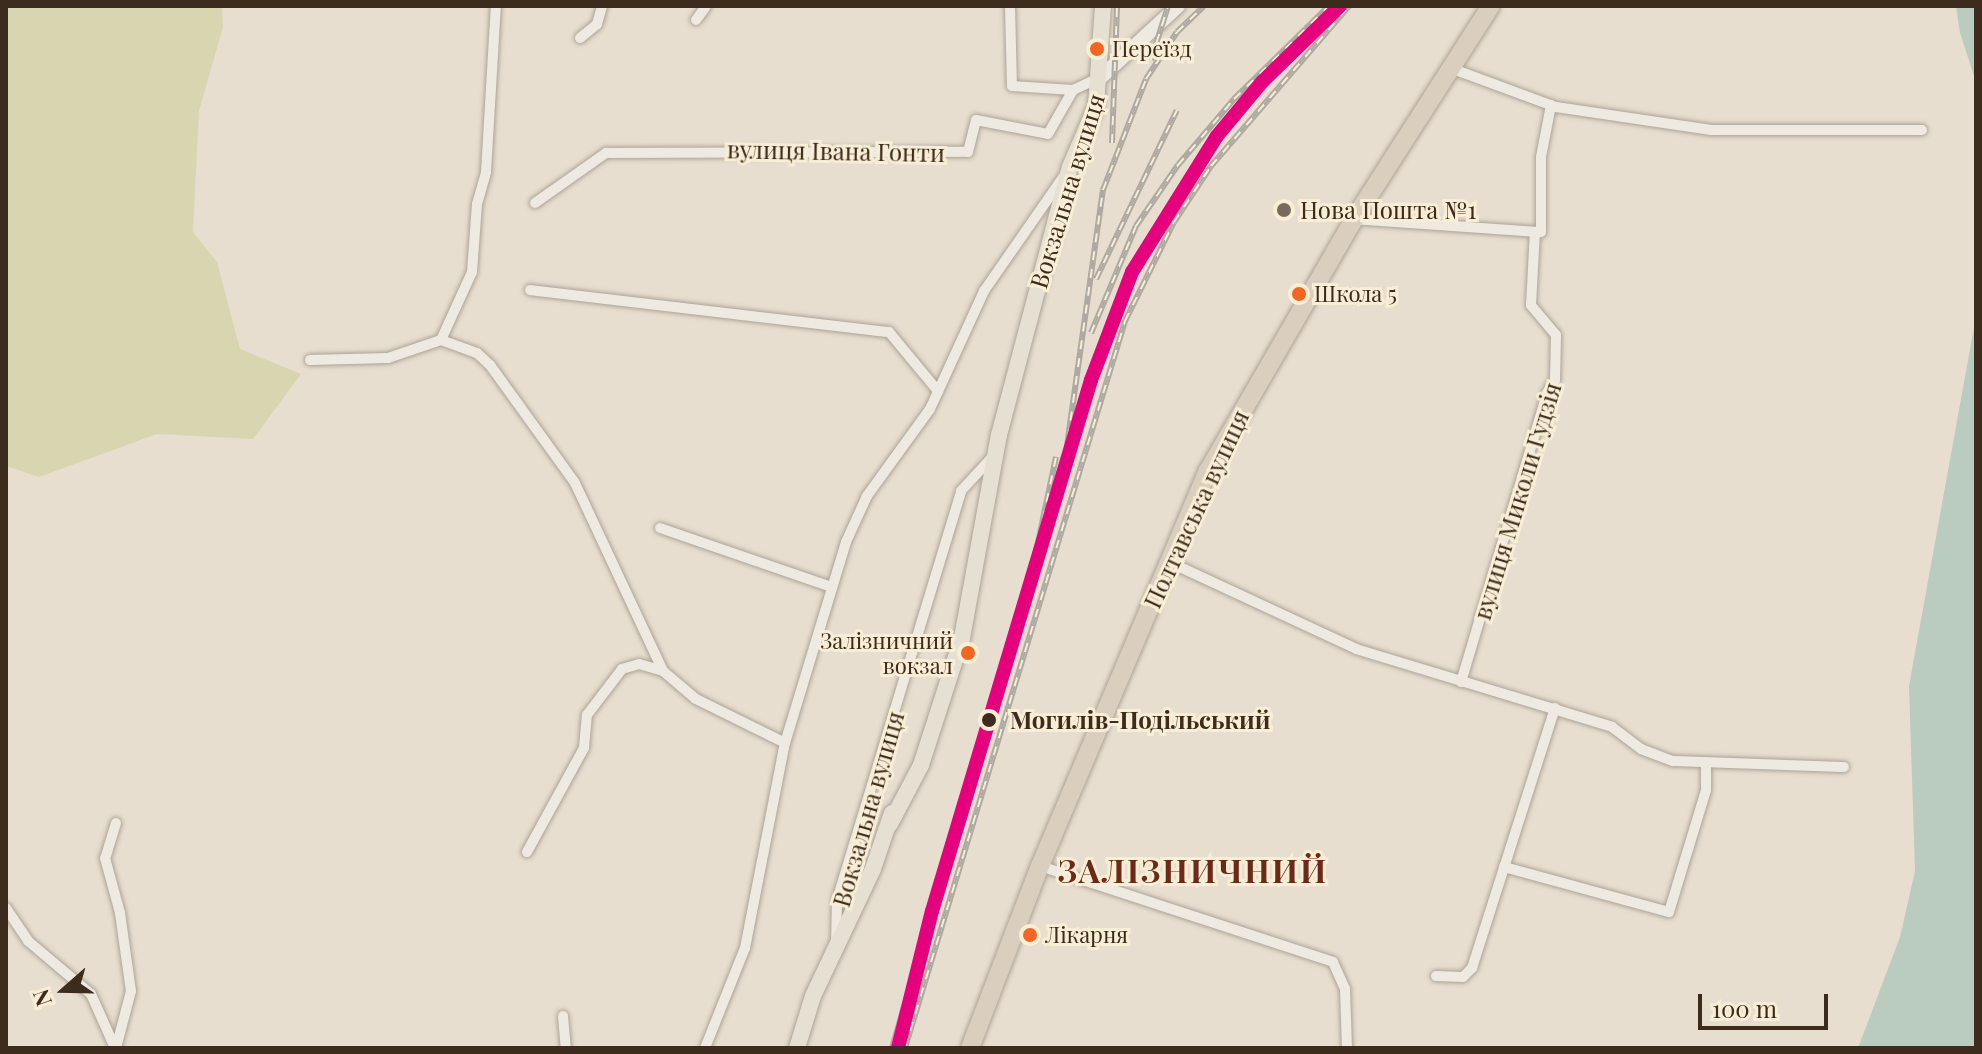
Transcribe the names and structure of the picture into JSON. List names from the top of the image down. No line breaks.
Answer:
{"streets":{"highway":["Полтавська вулиця"],"main road":["Вокзальна вулиця"],"street":["вулиця Івана Гонти","вулиця Миколи Гудзія"]},"districts":["ЗАЛІЗНИЧНИЙ"],"places":["Переїзд","Нова Пошта №1","Школа 5","Залізничний вокзал","Могилів-Подільський","Лікарня"],"scale_bar":"100 m","north":"left"}
